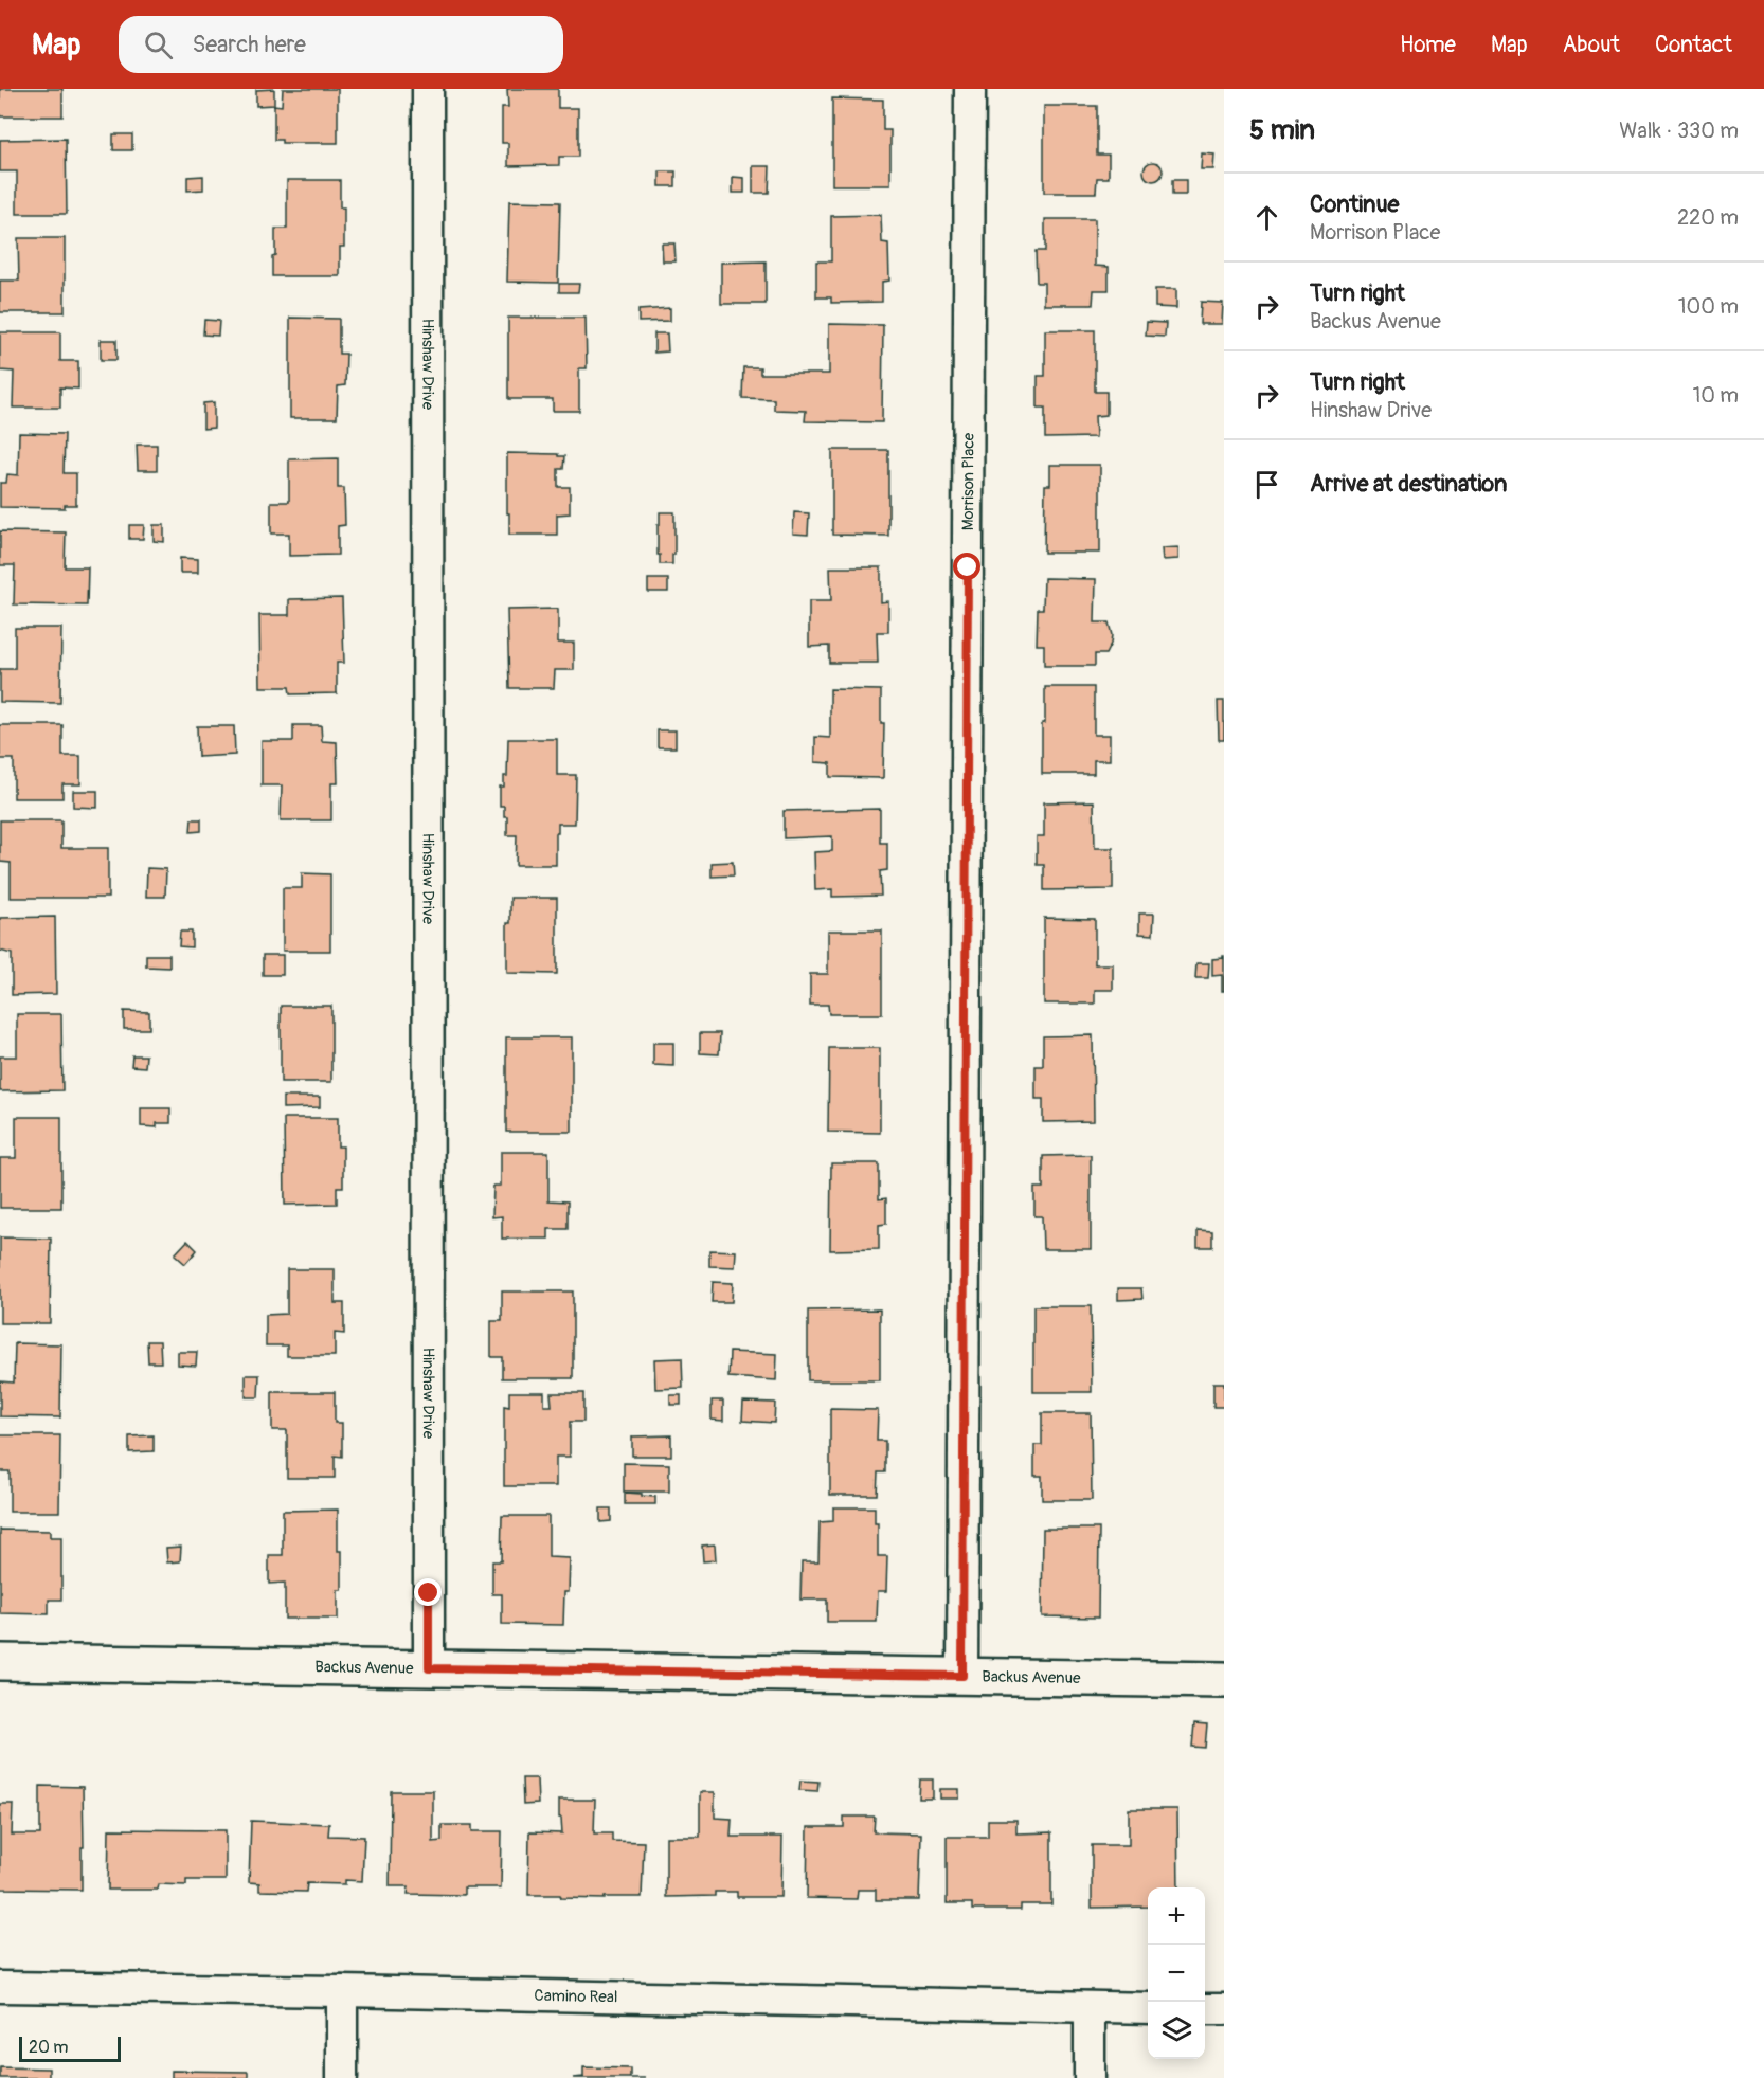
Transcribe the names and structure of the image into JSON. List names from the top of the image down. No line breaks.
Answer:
{"streets":{"street":["Hinshaw Drive","Morrison Place","Backus Avenue","Camino Real"]},"crossings":[["Hinshaw Drive","Backus Avenue"],["Morrison Place","Backus Avenue"]],"scale_bar":"20 m","page":{"header":"Map","search":"Search here","nav":["Home","Map","About","Contact"],"heading":["5 min","Walk · 330 m"],"list":[["Continue","Morrison Place","220 m"],["Turn right","Backus Avenue","100 m"],["Turn right","Hinshaw Drive","10 m"],"Arrive at destination"],"map_buttons":["+","−"],"scale":"20 m"}}
